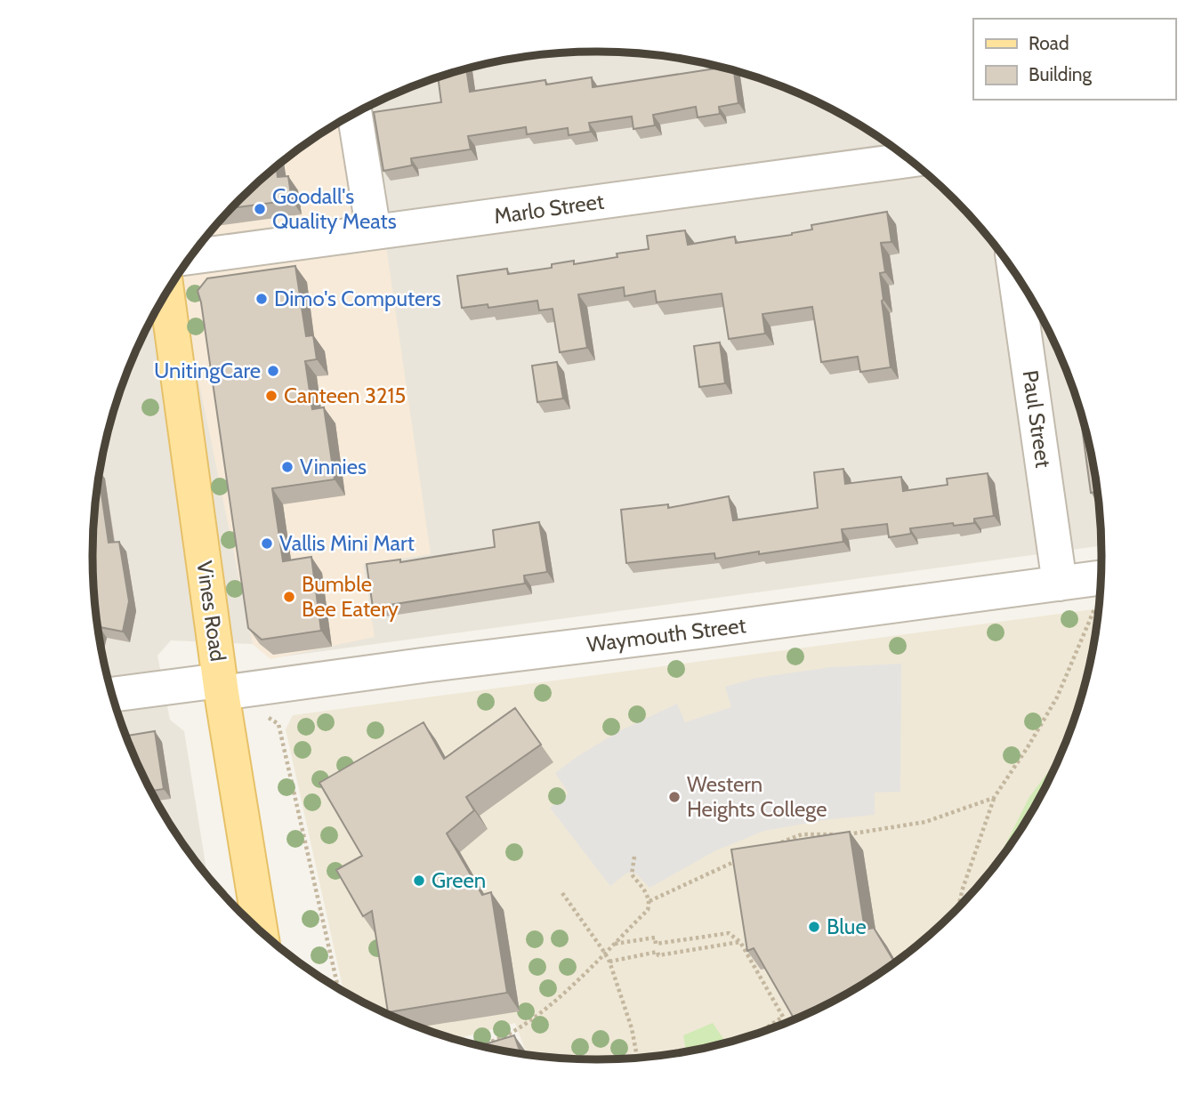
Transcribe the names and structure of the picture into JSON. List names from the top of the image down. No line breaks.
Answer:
{"streets":{"main road":["Vines Road"],"street":["Marlo Street","Paul Street","Waymouth Street"]},"crossings":[["Paul Street","Waymouth Street"],["Vines Road","Waymouth Street"]],"places":["Goodall's Quality Meats","Dimo's Computers","UnitingCare","Canteen 3215","Vinnies","Vallis Mini Mart","Bumble Bee Eatery","Western Heights College","Green","Blue"],"legend":["Road","Building"]}
